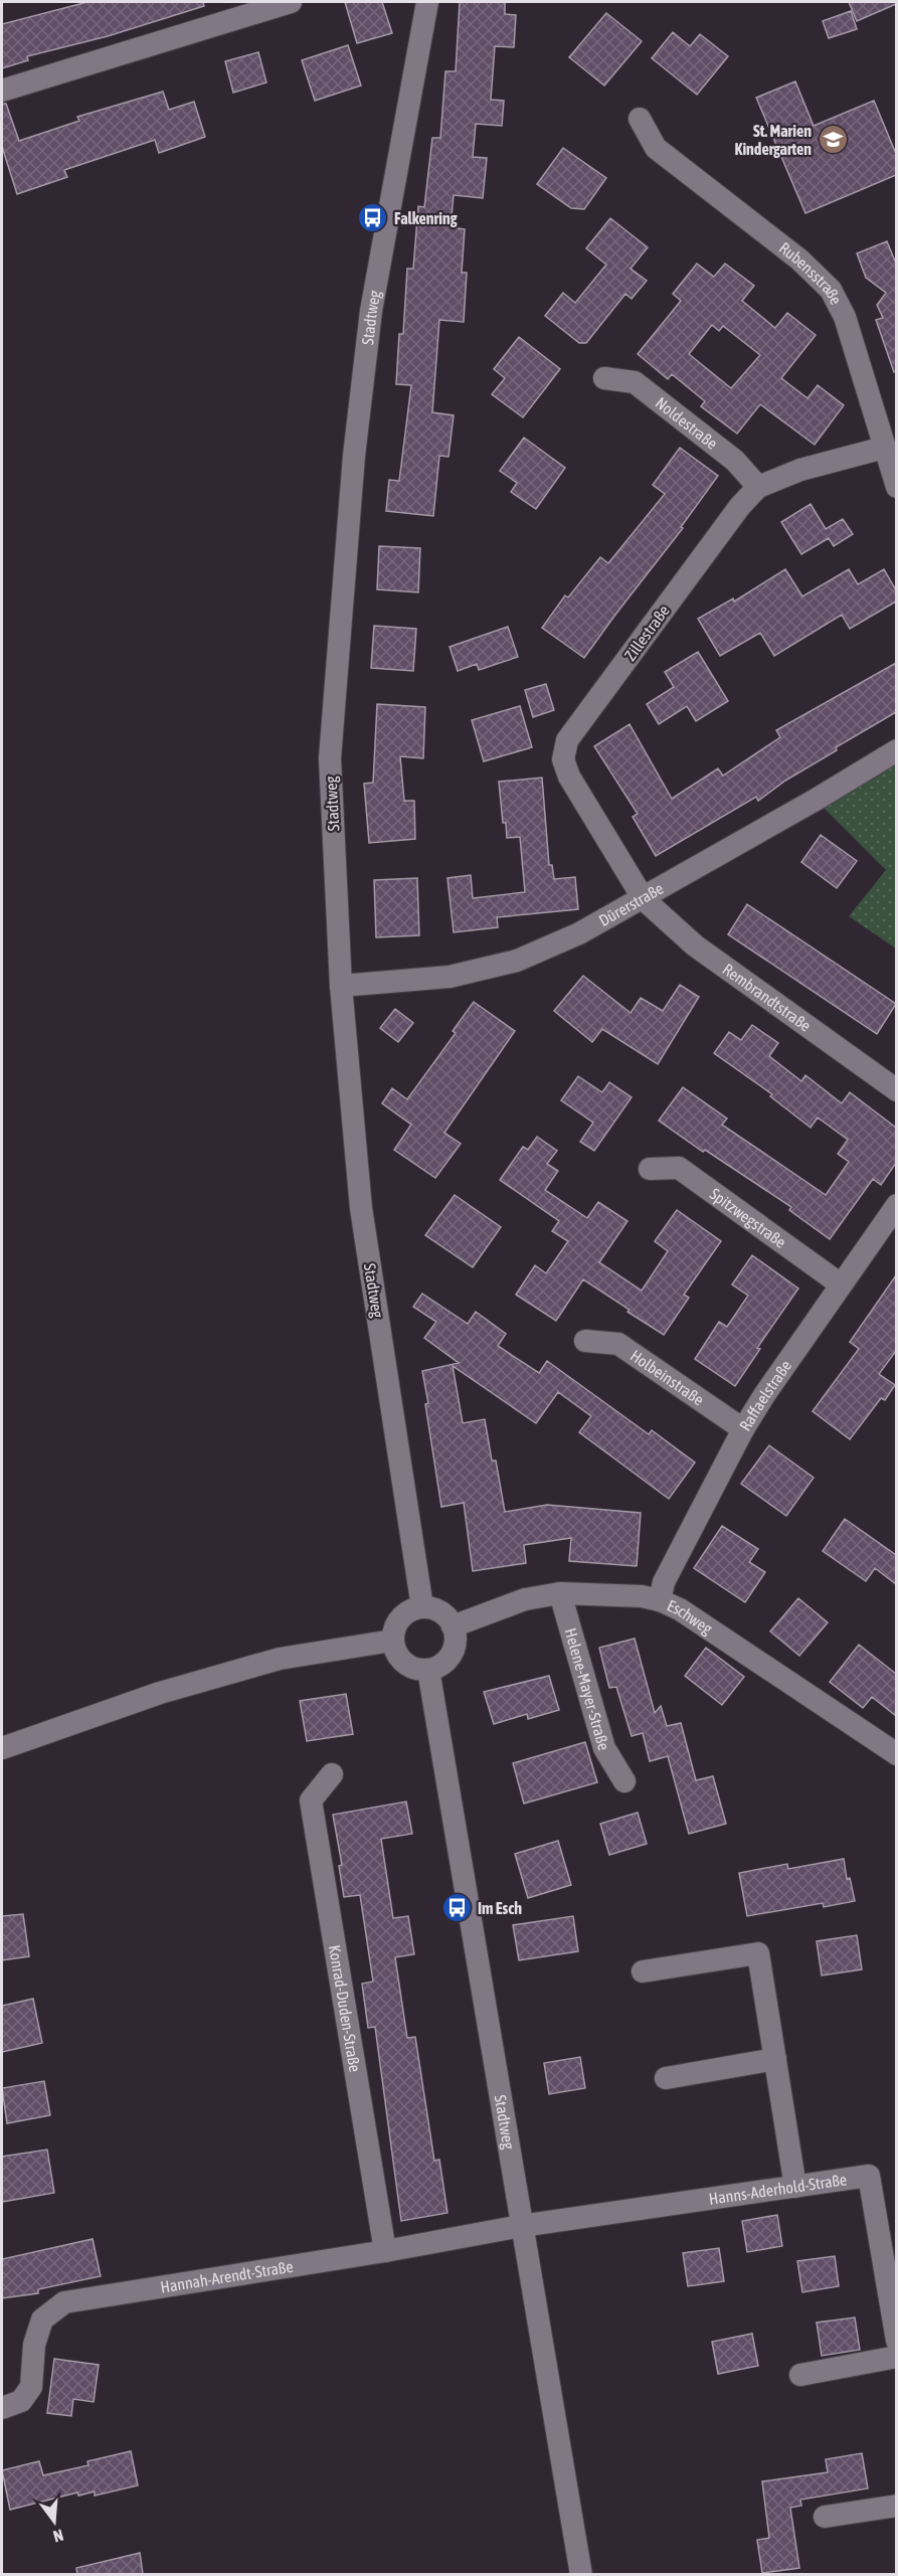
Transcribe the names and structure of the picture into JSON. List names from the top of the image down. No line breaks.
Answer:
{"streets":{"street":["Rubensstraße","Stadtweg","Noldestraße","Zillestraße","Dürerstraße","Rembrandtstraße","Spitzwegstraße","Holbeinstraße","Raffaelstraße","Eschweg","Helene-Mayer-Straße","Konrad-Duden-Straße","Hanns-Aderhold-Straße","Hannah-Arendt-Straße"]},"crossings":[["Rubensstraße","Zillestraße"],["Stadtweg","Dürerstraße"],["Stadtweg","Eschweg"],["Stadtweg","Hanns-Aderhold-Straße"],["Stadtweg","Hannah-Arendt-Straße"],["Noldestraße","Zillestraße"],["Zillestraße","Dürerstraße"],["Zillestraße","Rembrandtstraße"],["Dürerstraße","Rembrandtstraße"],["Spitzwegstraße","Raffaelstraße"],["Holbeinstraße","Raffaelstraße"],["Raffaelstraße","Eschweg"],["Eschweg","Helene-Mayer-Straße"],["Konrad-Duden-Straße","Hannah-Arendt-Straße"],["Hanns-Aderhold-Straße","Hannah-Arendt-Straße"]],"places":{"school or university":["St. Marien Kindergarten"],"bus stop":["Falkenring","Im Esch"]},"north":"bottom"}
